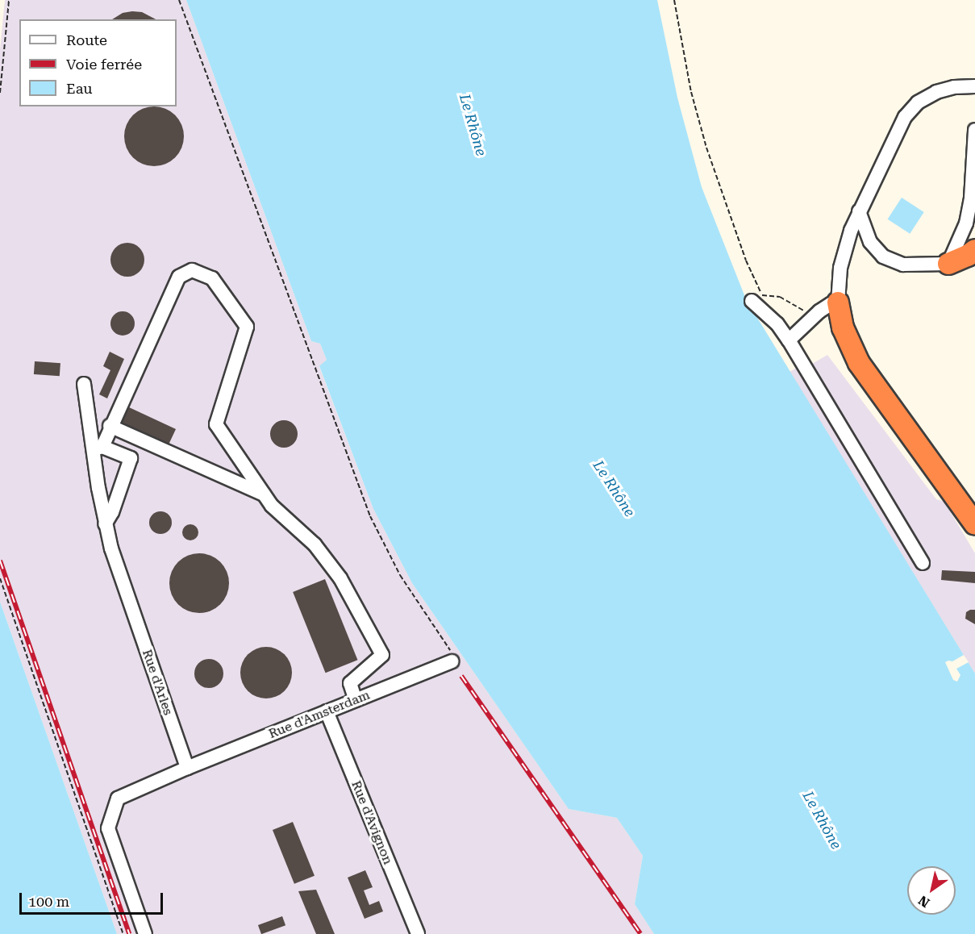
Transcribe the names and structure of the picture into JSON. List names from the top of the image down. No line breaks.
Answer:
{"streets":{"street":["Rue d'Arles","Rue d'Amsterdam","Rue d'Avignon"]},"crossings":[["Rue d'Arles","Rue d'Amsterdam"],["Rue d'Amsterdam","Rue d'Avignon"]],"water":["Le Rhône"],"legend":["Route","Voie ferrée","Eau"],"scale_bar":"100 m","north":"bottom left"}
